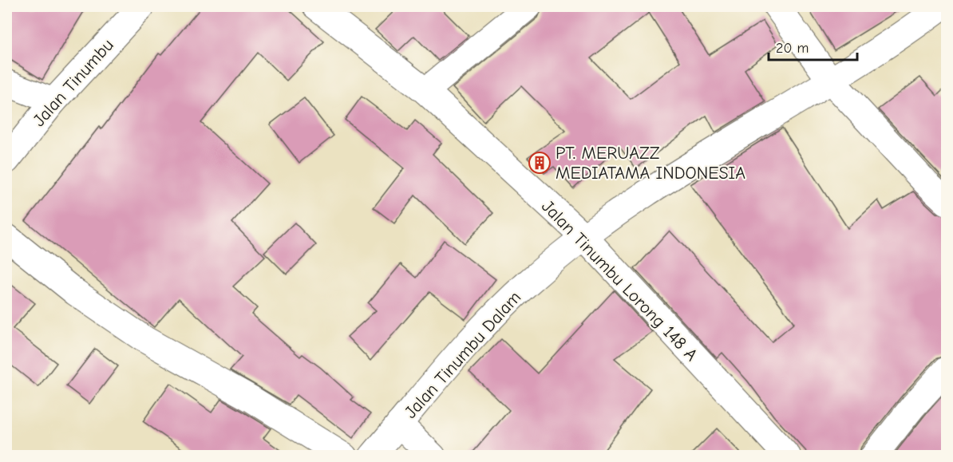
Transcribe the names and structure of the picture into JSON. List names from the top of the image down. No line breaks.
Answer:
{"streets":{"street":["Jalan Tinumbu","Jalan Tinumbu Lorong 148 A","Jalan Tinumbu Dalam"]},"crossings":[["Jalan Tinumbu Lorong 148 A","Jalan Tinumbu Dalam"]],"places":{"building":["PT. MERUAZZ MEDIATAMA INDONESIA"]},"scale_bar":"20 m"}
